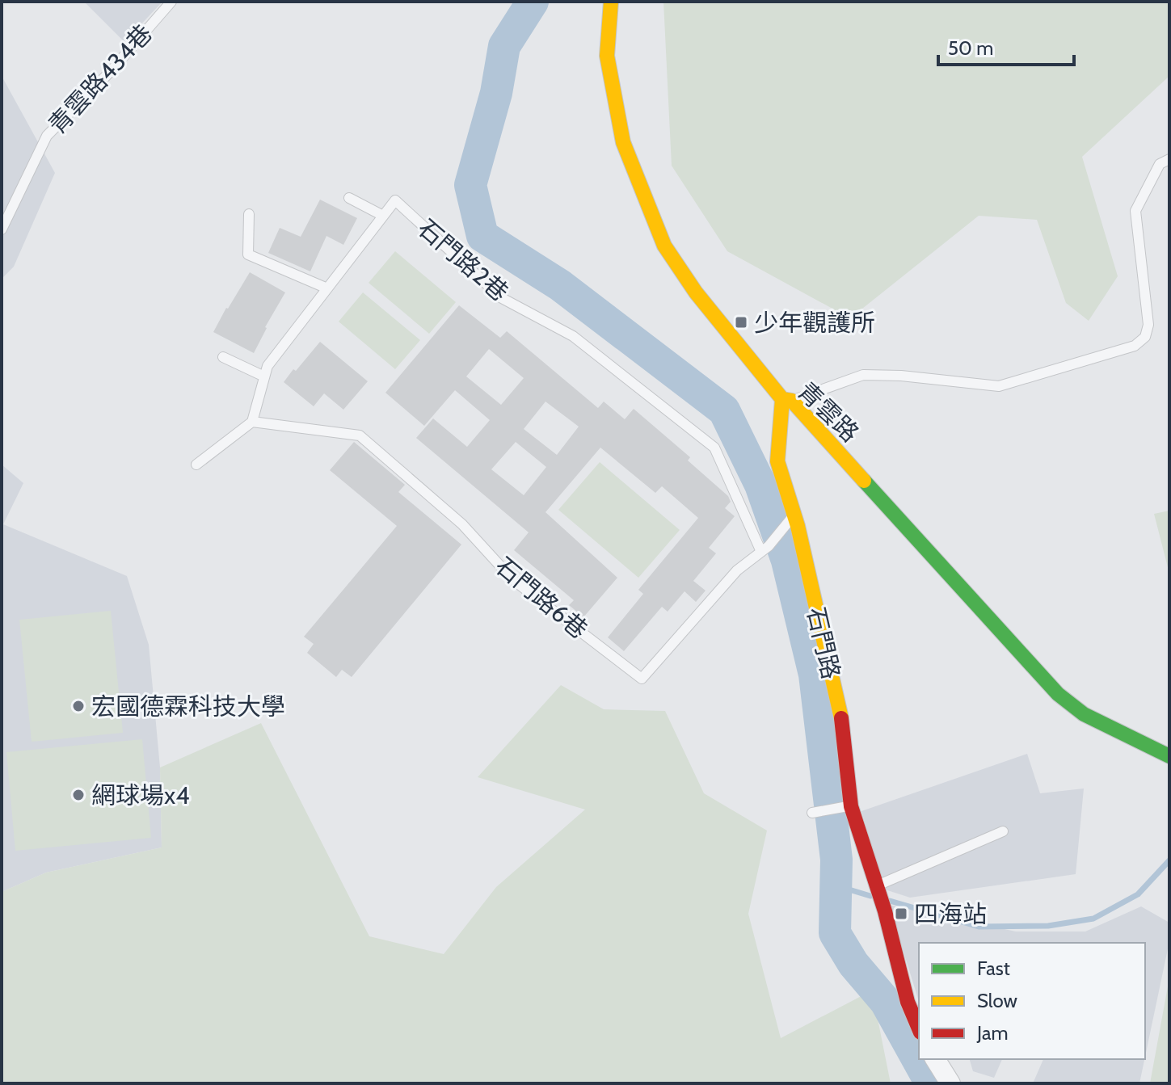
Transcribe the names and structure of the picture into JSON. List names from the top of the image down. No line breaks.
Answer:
{"streets":{"street":["青雲路","石門路"],"lane":["青雲路434巷","石門路2巷","石門路6巷"]},"crossings":[["石門路2巷","石門路6巷"],["青雲路","石門路"]],"places":{"transit":["少年觀護所","四海站"],"other":["宏國德霖科技大學","網球場x4"]},"legend":["Fast","Slow","Jam"],"scale_bar":"50 m"}
